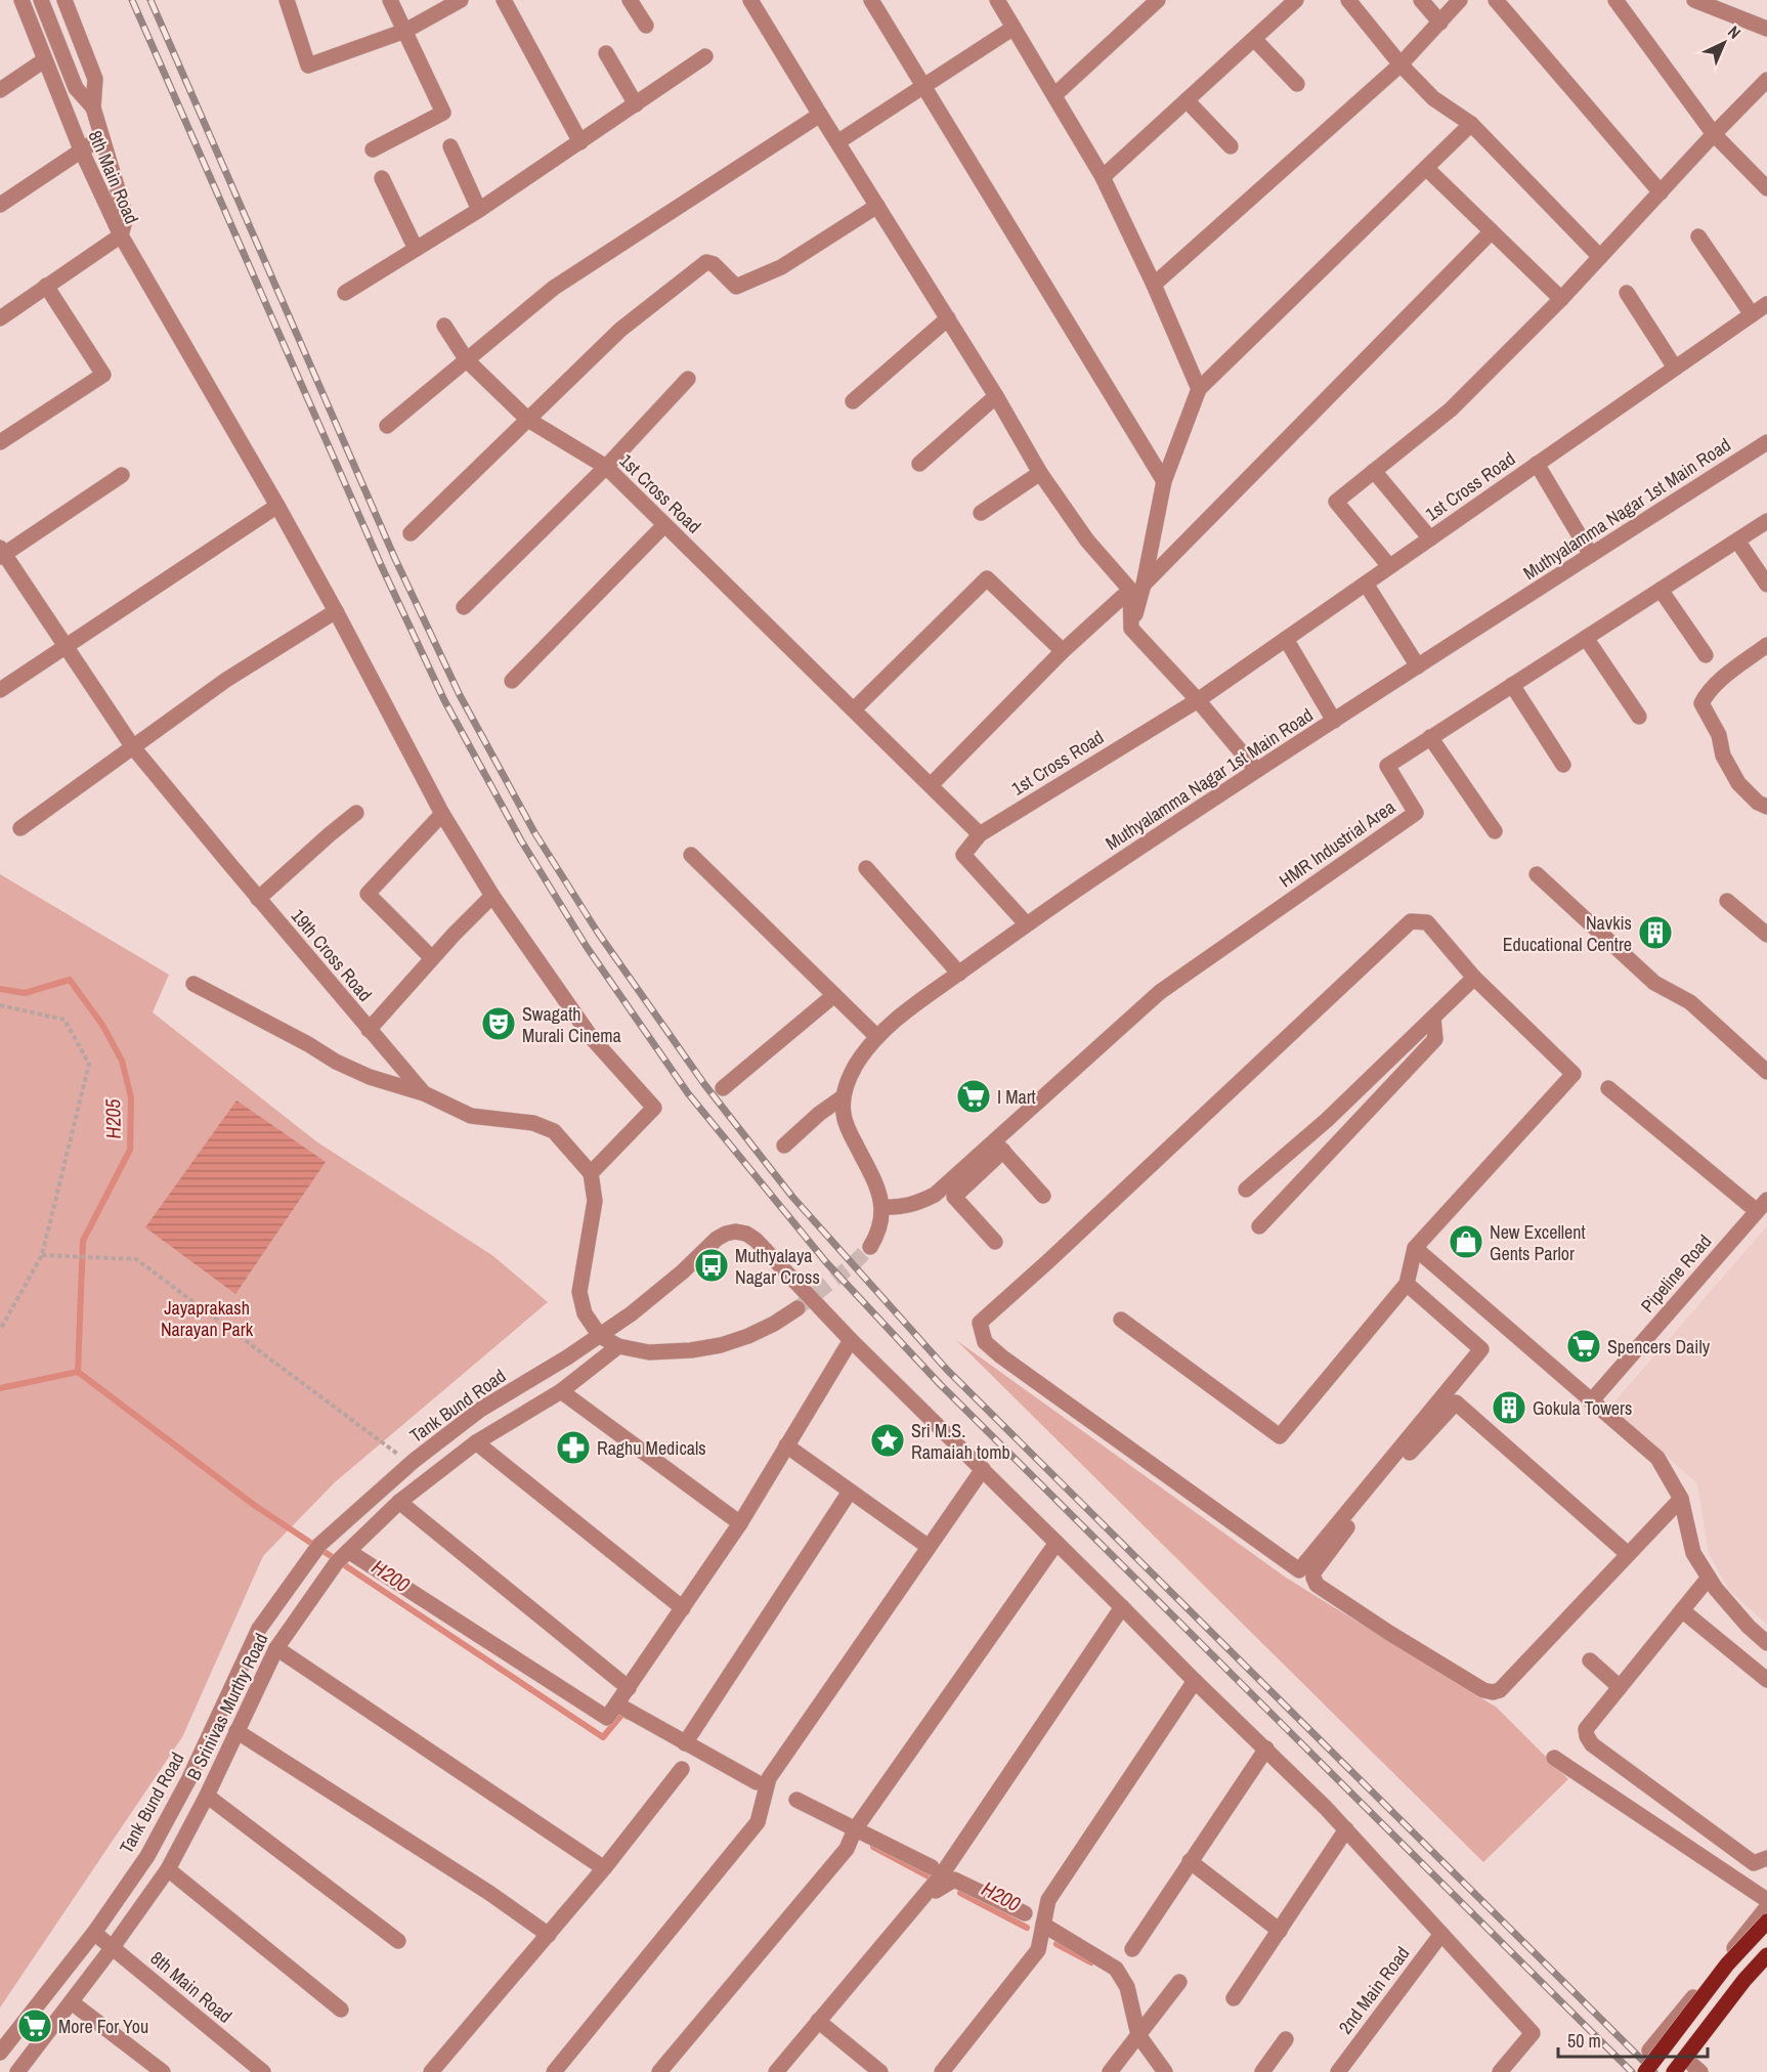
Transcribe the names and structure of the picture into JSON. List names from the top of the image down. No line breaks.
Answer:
{"streets":{"street":["8th Main Road","1st Cross Road","Muthyalamma Nagar 1st Main Road","HMR Industrial Area","19th Cross Road","Pipeline Road","Tank Bund Road","B Srinivas Murthy Road","2nd Main Road"]},"crossings":[["8th Main Road","Tank Bund Road"],["8th Main Road","B Srinivas Murthy Road"],["Muthyalamma Nagar 1st Main Road","HMR Industrial Area"],["Tank Bund Road","2nd Main Road"]],"water":["H205","H200"],"parks":["Jayaprakash Narayan Park"],"places":{"building":["Navkis Educational Centre","Gokula Towers"],"theatre":["Swagath Murali Cinema"],"supermarket":["I Mart","Spencers Daily","More For You"],"shop":["New Excellent Gents Parlor"],"bus stop":["Muthyalaya Nagar Cross"],"place":["Sri M.S. Ramaiah tomb"],"pharmacy":["Raghu Medicals"]},"scale_bar":"50 m","north":"top right"}
